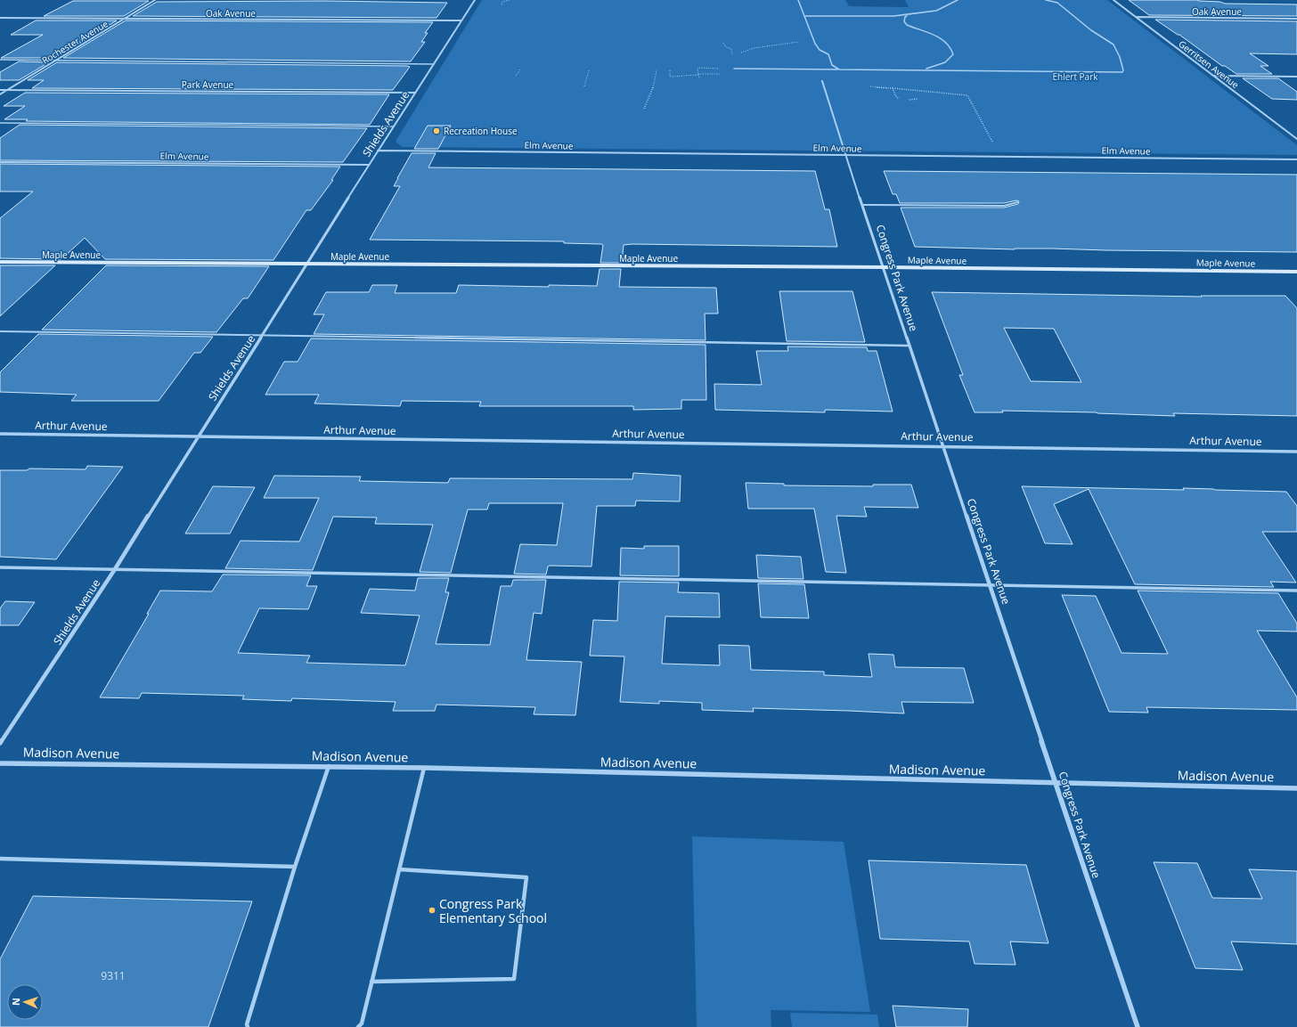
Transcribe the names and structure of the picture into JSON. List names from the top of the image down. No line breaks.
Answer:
{"streets":{"street":["Oak Avenue","Rochester Avenue","Gerritsen Avenue","Park Avenue","Shields Avenue","Elm Avenue","Maple Avenue","Congress Park Avenue","Arthur Avenue","Madison Avenue"]},"crossings":[["Oak Avenue","Rochester Avenue"],["Oak Avenue","Gerritsen Avenue"],["Oak Avenue","Shields Avenue"],["Rochester Avenue","Park Avenue"],["Park Avenue","Shields Avenue"],["Shields Avenue","Elm Avenue"],["Shields Avenue","Maple Avenue"],["Shields Avenue","Arthur Avenue"],["Elm Avenue","Congress Park Avenue"],["Maple Avenue","Congress Park Avenue"],["Congress Park Avenue","Arthur Avenue"],["Congress Park Avenue","Madison Avenue"]],"parks":["Ehlert Park"],"places":["Recreation House","Congress Park Elementary School"],"house_numbers":["9311"],"north":"left"}
